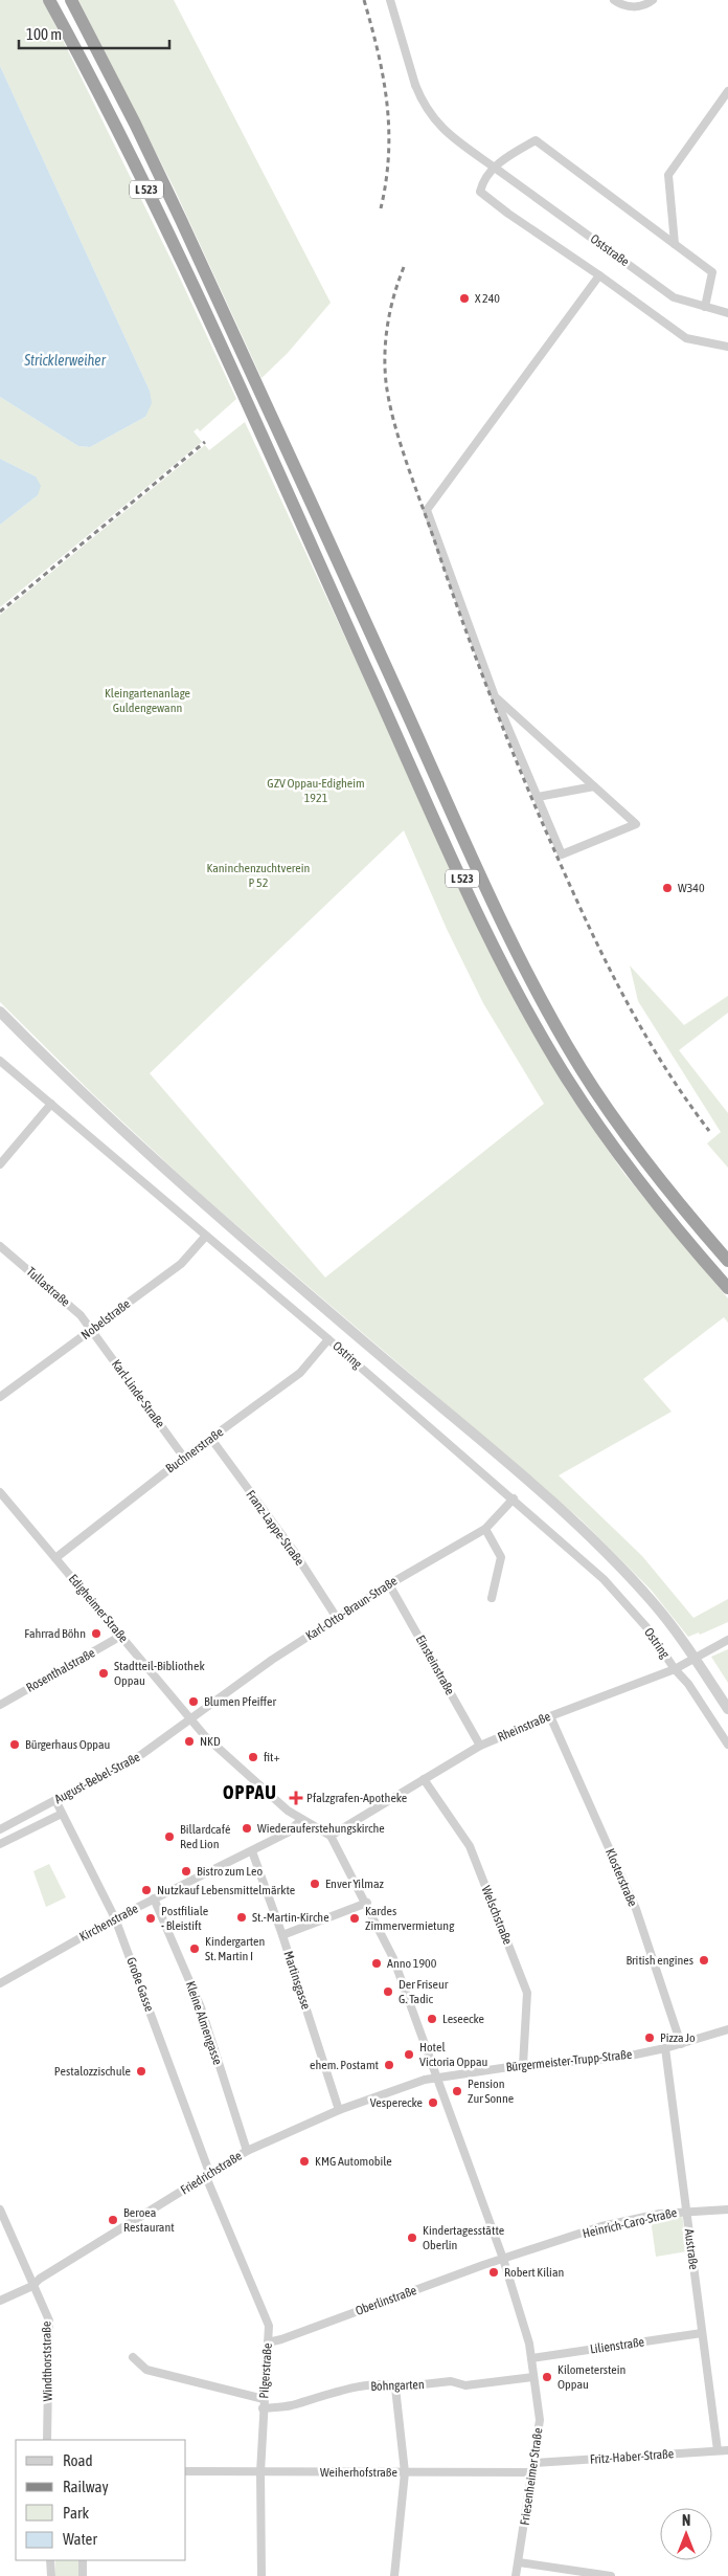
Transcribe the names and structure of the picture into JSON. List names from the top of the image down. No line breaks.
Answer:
{"streets":{"highway":["L 523"],"street":["Oststraße","Tullastraße","Nobelstraße","Ostring","Karl-Linde-Straße","Buchnerstraße","Franz-Lappe-Straße","Edigheimer Straße","Karl-Otto-Braun-Straße","Einsteinstraße","Rosenthalstraße","Rheinstraße","August-Bebel-Straße","Klosterstraße","Welschstraße","Kirchenstraße","Martinsgasse","Große Gasse","Kleine Almengasse","Bürgermeister-Trupp-Straße","Friedrichstraße","Heinrich-Caro-Straße","Austraße","Oberlinstraße","Lilienstraße","Windthorststraße","Pilgerstraße","Bohngarten","Fritz-Haber-Straße","Weiherhofstraße","Friesenheimer Straße"]},"crossings":[["Tullastraße","Nobelstraße"],["Tullastraße","Karl-Linde-Straße"],["Nobelstraße","Ostring"],["Nobelstraße","Karl-Linde-Straße"],["Ostring","Buchnerstraße"],["Ostring","Karl-Otto-Braun-Straße"],["Ostring","Rheinstraße"],["Karl-Linde-Straße","Buchnerstraße"],["Buchnerstraße","Franz-Lappe-Straße"],["Buchnerstraße","Edigheimer Straße"],["Franz-Lappe-Straße","Karl-Otto-Braun-Straße"],["Edigheimer Straße","Karl-Otto-Braun-Straße"],["Edigheimer Straße","Rosenthalstraße"],["Edigheimer Straße","Rheinstraße"],["Edigheimer Straße","August-Bebel-Straße"],["Edigheimer Straße","Kirchenstraße"],["Karl-Otto-Braun-Straße","Einsteinstraße"],["Karl-Otto-Braun-Straße","August-Bebel-Straße"],["Einsteinstraße","Rheinstraße"],["Rheinstraße","Klosterstraße"],["Rheinstraße","Welschstraße"],["August-Bebel-Straße","Große Gasse"],["Klosterstraße","Bürgermeister-Trupp-Straße"],["Welschstraße","Bürgermeister-Trupp-Straße"],["Kirchenstraße","Martinsgasse"],["Kirchenstraße","Große Gasse"],["Kirchenstraße","Kleine Almengasse"],["Martinsgasse","Friedrichstraße"],["Große Gasse","Friedrichstraße"],["Große Gasse","Pilgerstraße"],["Kleine Almengasse","Friedrichstraße"],["Bürgermeister-Trupp-Straße","Friedrichstraße"],["Bürgermeister-Trupp-Straße","Austraße"],["Bürgermeister-Trupp-Straße","Friesenheimer Straße"],["Friedrichstraße","Windthorststraße"],["Friedrichstraße","Pilgerstraße"],["Friedrichstraße","Friesenheimer Straße"],["Heinrich-Caro-Straße","Austraße"],["Heinrich-Caro-Straße","Oberlinstraße"],["Heinrich-Caro-Straße","Friesenheimer Straße"],["Austraße","Lilienstraße"],["Austraße","Fritz-Haber-Straße"],["Oberlinstraße","Pilgerstraße"],["Oberlinstraße","Friesenheimer Straße"],["Lilienstraße","Friesenheimer Straße"],["Pilgerstraße","Bohngarten"],["Pilgerstraße","Weiherhofstraße"],["Bohngarten","Friesenheimer Straße"],["Fritz-Haber-Straße","Friesenheimer Straße"],["Weiherhofstraße","Friesenheimer Straße"]],"districts":["OPPAU"],"water":["Stricklerweiher"],"parks":["Kleingartenanlage Guldengewann","GZV Oppau-Edigheim 1921","Kaninchenzuchtverein P 52"],"places":{"other":["X 240","W340","Fahrrad Böhn","Stadtteil-Bibliothek Oppau","Blumen Pfeiffer","NKD","Bürgerhaus Oppau","fit+","Wiederauferstehungskirche","Billardcafé Red Lion","Bistro zum Leo","Enver Yilmaz","Nutzkauf Lebensmittelmärkte","St.-Martin-Kirche","Postfiliale - Bleistift","Kardes Zimmervermietung","Kindergarten St. Martin I","British engines","Anno 1900","Der Friseur G. Tadic","Leseecke","Pizza Jo","Hotel Victoria Oppau","ehem. Postamt","Pestalozzischule","Pension Zur Sonne","Vesperecke","KMG Automobile","Beroea Restaurant","Kindertagesstätte Oberlin","Robert Kilian","Kilometerstein Oppau"],"health":["Pfalzgrafen-Apotheke"]},"legend":["Road","Railway","Park","Water"],"scale_bar":"100 m","north":"top"}
